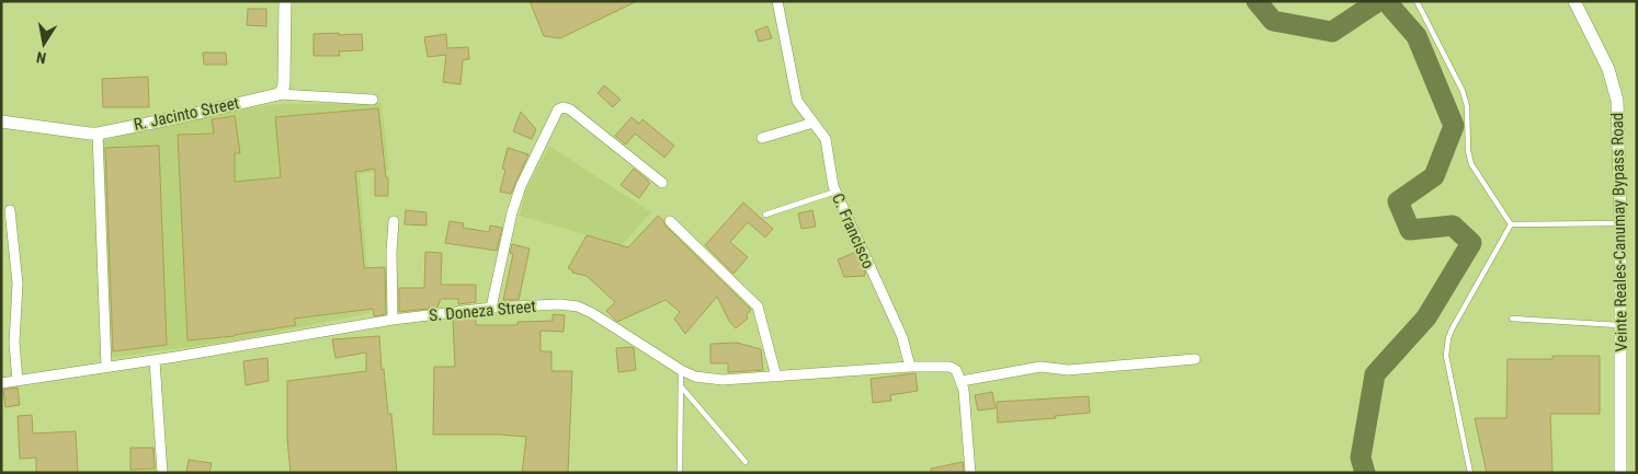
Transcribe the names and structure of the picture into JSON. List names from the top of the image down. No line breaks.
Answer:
{"streets":{"street":["R. Jacinto Street","C. Francisco","Veinte Reales-Canumay Bypass Road","S. Doneza Street"]},"crossings":[["C. Francisco","S. Doneza Street"]],"north":"bottom"}
